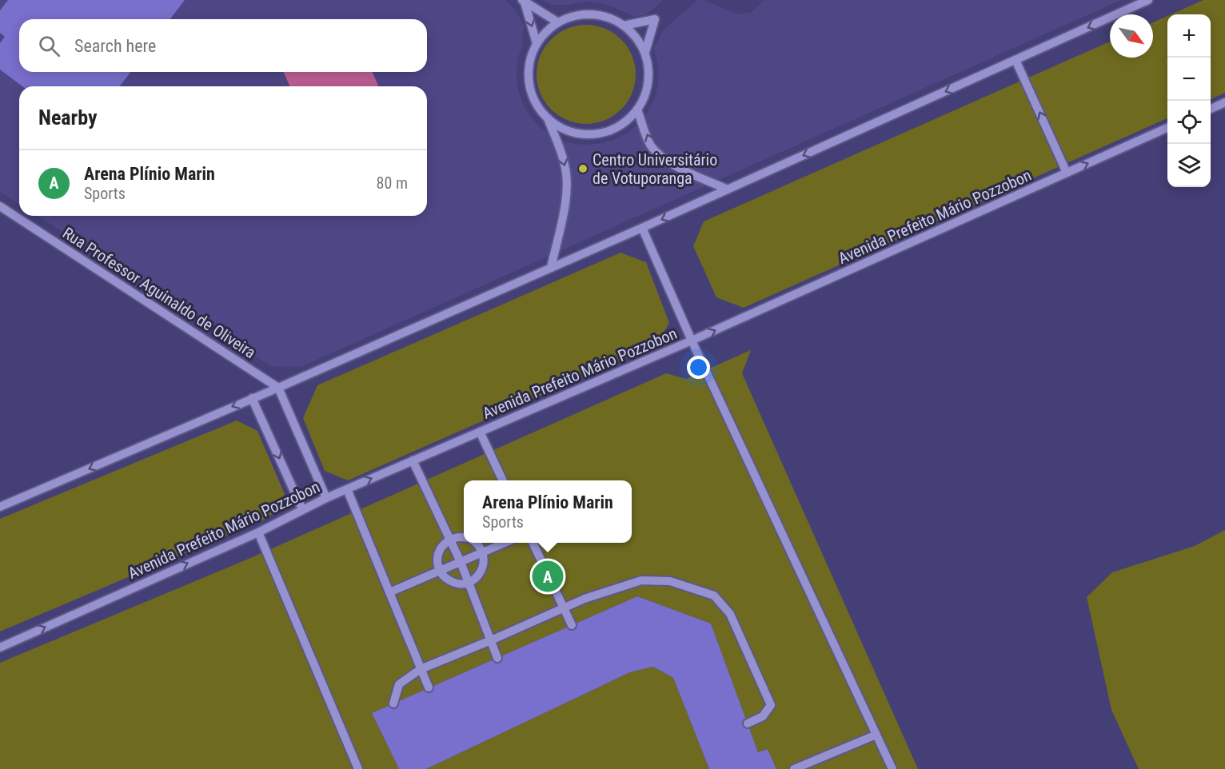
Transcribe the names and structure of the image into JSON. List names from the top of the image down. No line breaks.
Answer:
{"streets":{"street":["Avenida Prefeito Mário Pozzobon","Rua Professor Aguinaldo de Oliveira"]},"one_way":["Avenida Prefeito Mário Pozzobon"],"places":["Centro Universitário de Votuporanga"],"north":"bottom right","page":{"map_buttons":["+","−"],"search":"Search here","heading":"Nearby","list":[{"mark":"A","name":"Arena Plínio Marin","note":"Sports","value":"80 m"}],"popup":["Arena Plínio Marin","Sports"],"pins":"A"}}
